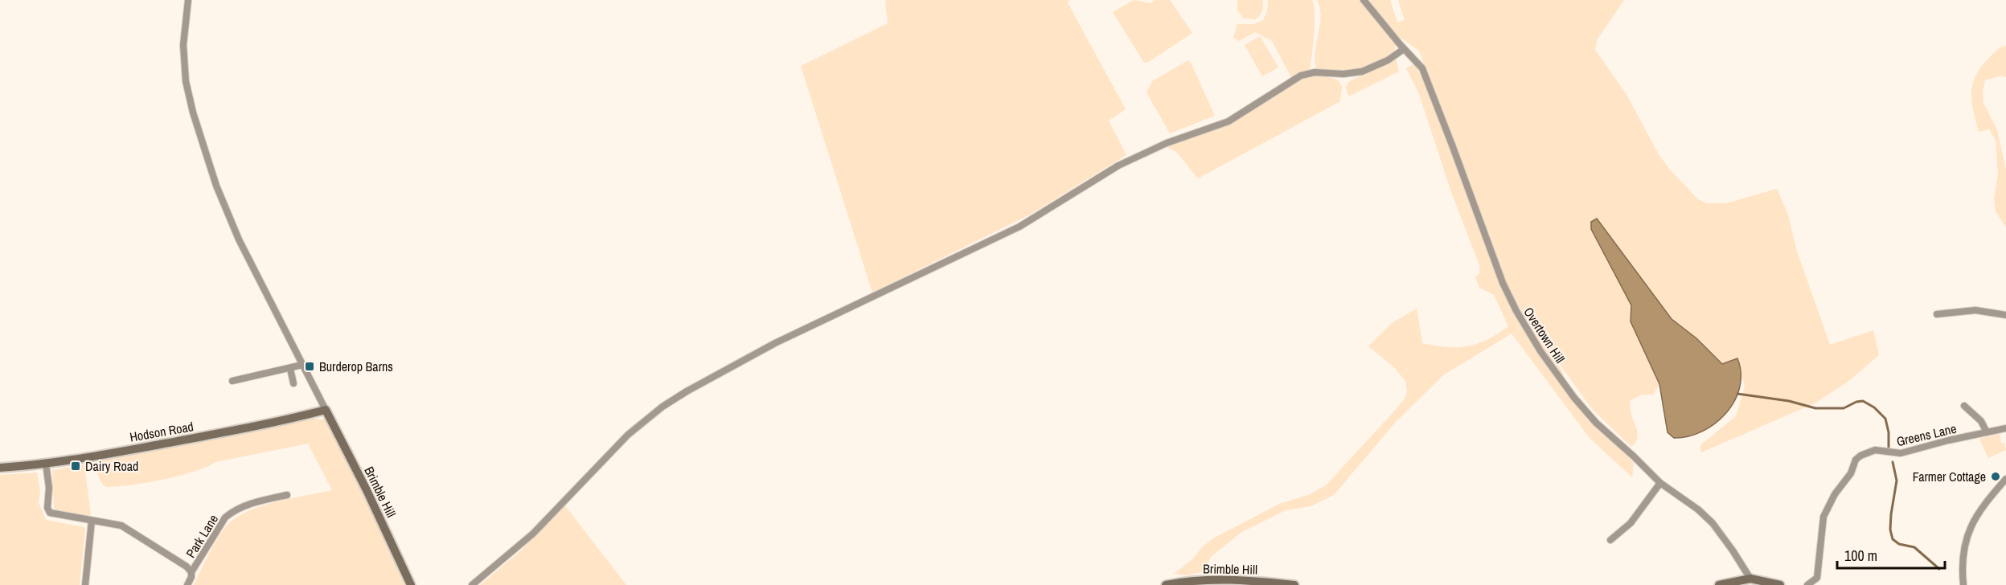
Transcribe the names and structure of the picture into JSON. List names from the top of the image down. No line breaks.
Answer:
{"streets":{"main road":["Hodson Road","Brimble Hill"],"street":["Overtown Hill","Greens Lane","Park Lane"]},"crossings":[["Hodson Road","Brimble Hill"],["Hodson Road","Park Lane"]],"places":{"transit":["Burderop Barns","Dairy Road"],"other":["Farmer Cottage"]},"scale_bar":"100 m"}
